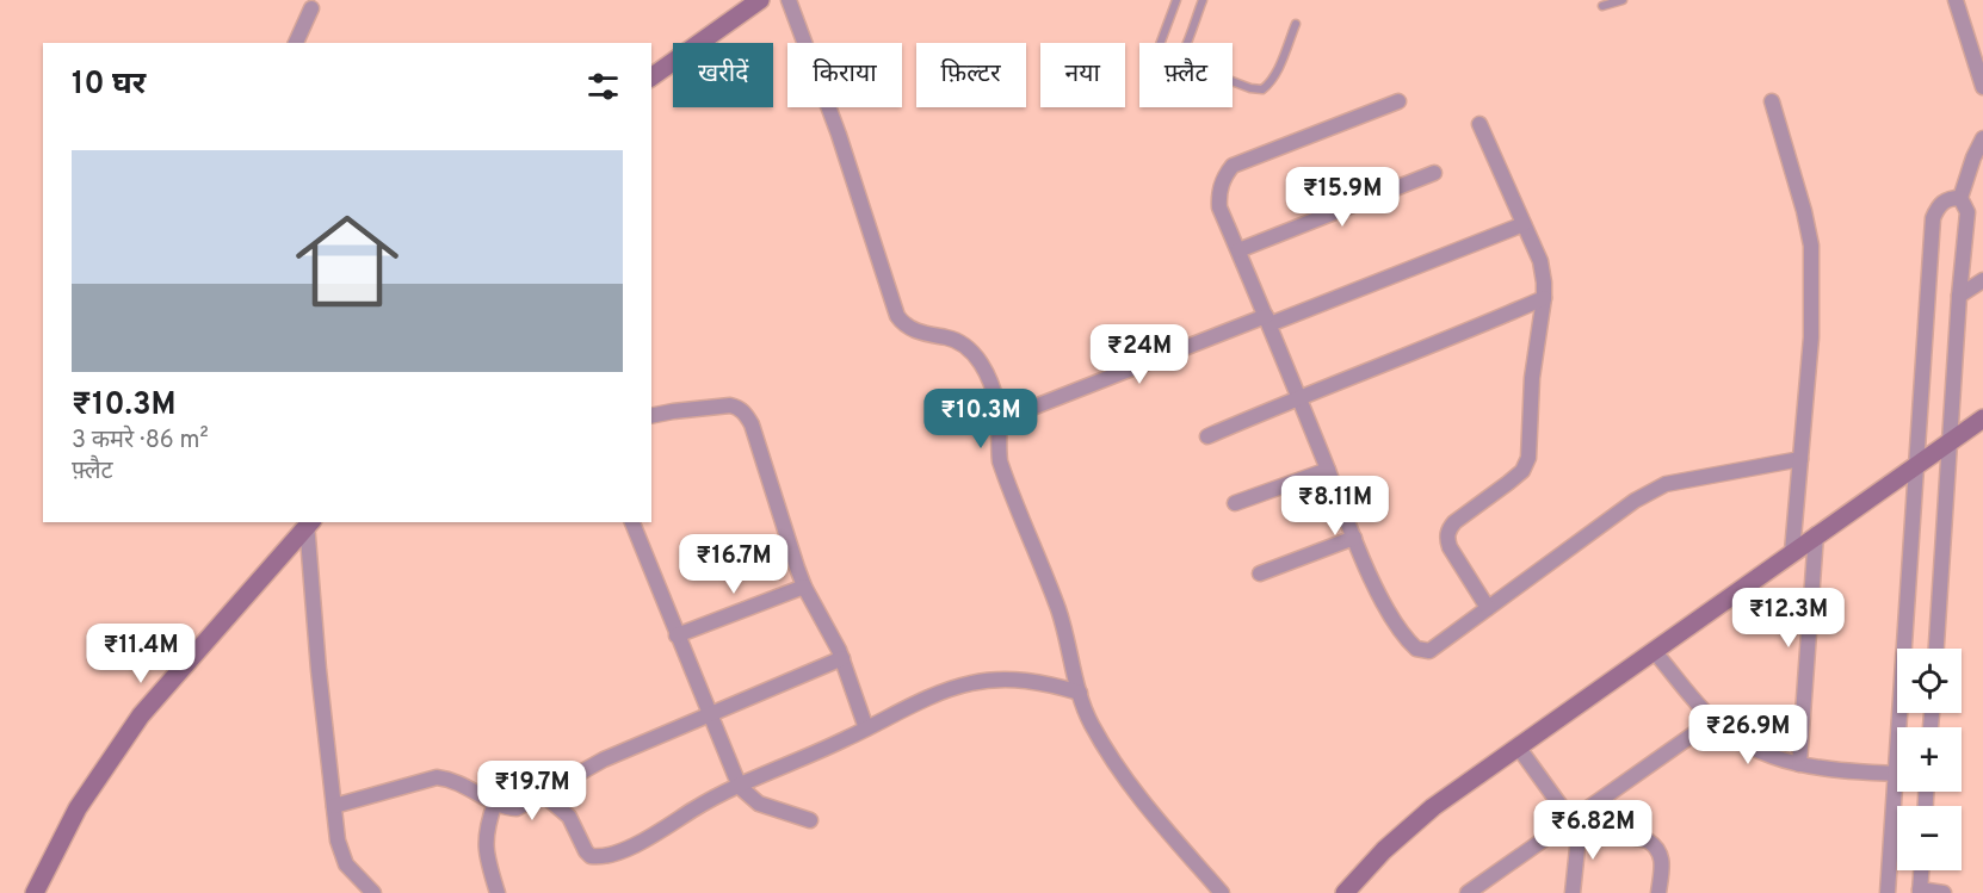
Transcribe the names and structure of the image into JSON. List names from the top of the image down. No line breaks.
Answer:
{"page":{"chip":["खरीदें","किराया","फ़िल्टर","नया","फ़्लैट"],"heading":"10 घर","list":[{"name":"₹10.3M","note":"3 कमरे · 86 m² · फ़्लैट"}],"price":["₹15.9M","₹24M","₹10.3M","₹8.11M","₹16.7M","₹12.3M","₹11.4M","₹26.9M","₹19.7M","₹6.82M"],"map_buttons":["+","−"]}}
